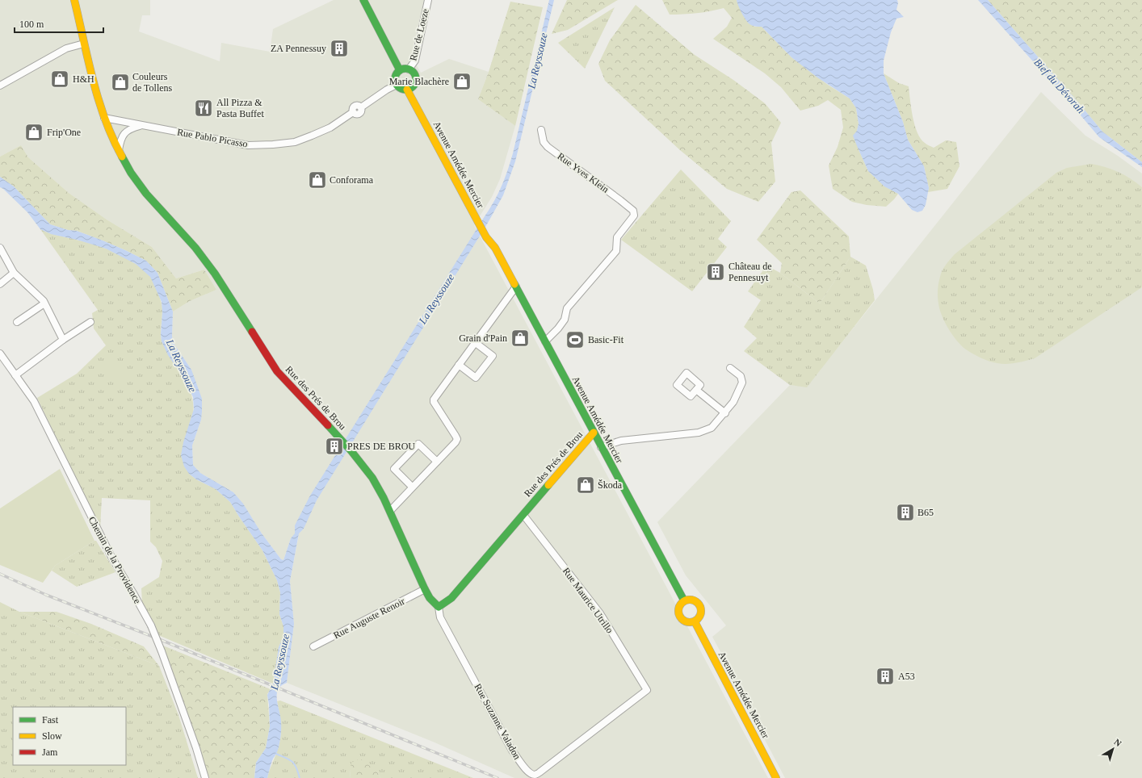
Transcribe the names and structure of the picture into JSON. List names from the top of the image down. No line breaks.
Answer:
{"streets":{"main road":["Avenue Amédée Mercier","Rue des Prés de Brou"],"street":["Rue de Loeze","Rue Pablo Picasso","Rue Yves Klein","Chemin de la Providence","Rue Maurice Utrillo","Rue Auguste Renoir","Rue Suzanne Valadon"]},"crossings":[["Rue de Loeze","Rue Pablo Picasso"],["Rue de Loeze","Avenue Amédée Mercier"],["Rue Pablo Picasso","Avenue Amédée Mercier"],["Rue Pablo Picasso","Rue des Prés de Brou"],["Avenue Amédée Mercier","Rue Yves Klein"],["Avenue Amédée Mercier","Rue des Prés de Brou"],["Rue des Prés de Brou","Rue Maurice Utrillo"],["Rue des Prés de Brou","Rue Auguste Renoir"],["Rue des Prés de Brou","Rue Suzanne Valadon"],["Rue Maurice Utrillo","Rue Suzanne Valadon"]],"water":["La Reyssouze","Bief du Dévorah"],"places":{"building":["ZA Pennessuy","Château de Pennesuyt","PRES DE BROU","B65","A53"],"shop":["H&H","Marie Blachère","Couleurs de Tollens","Frip'One","Conforama","Grain d'Pain","Škoda"],"restaurant":["All Pizza & Pasta Buffet"],"sports":["Basic-Fit"]},"legend":["Fast","Slow","Jam"],"scale_bar":"100 m","north":"top right"}
